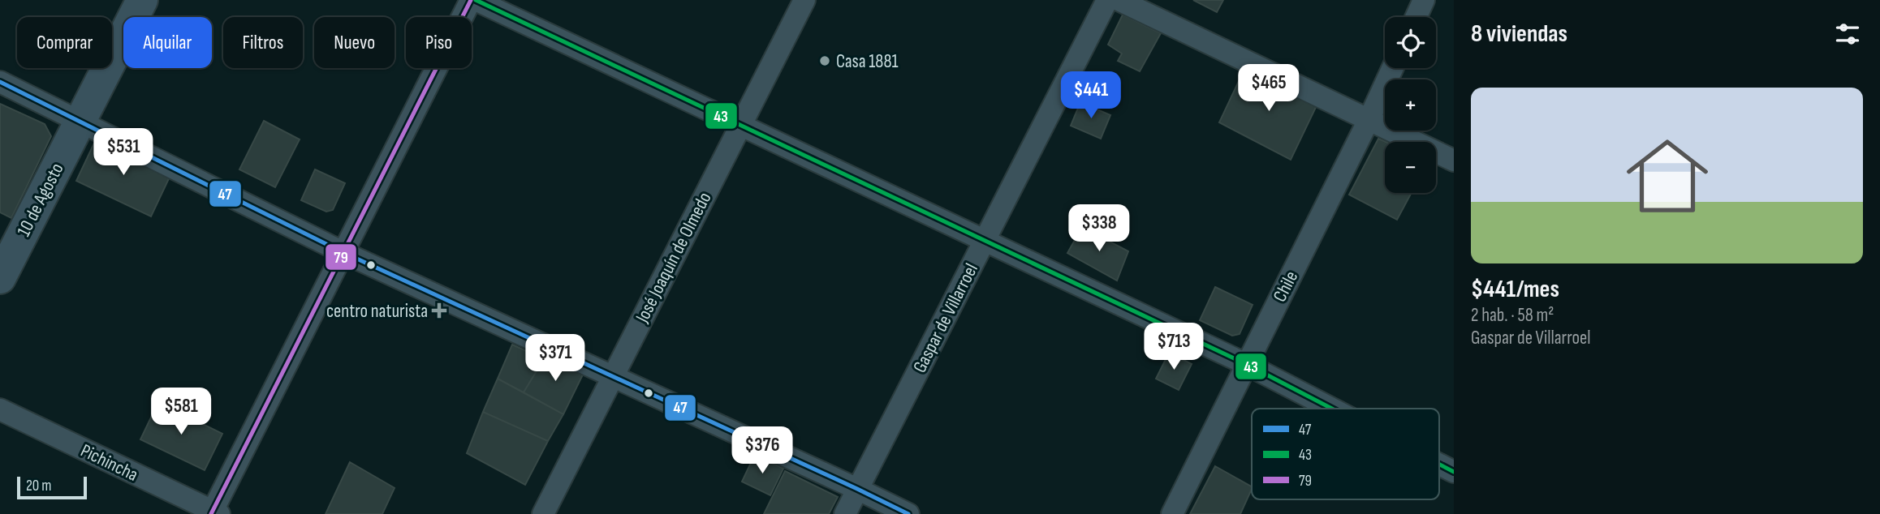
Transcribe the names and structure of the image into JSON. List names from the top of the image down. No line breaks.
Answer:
{"streets":{"main road":["10 de Agosto"],"street":["José Joaquín de Olmedo","Chile","Gaspar de Villarroel","Pichincha"]},"places":{"other":["Casa 1881"],"health":["centro naturista"]},"lines":["transit line 43","transit line 79","transit line 47"],"legend":["47","43","79"],"scale_bar":"20 m","page":{"heading":"8 viviendas","map_buttons":["+","−"],"chip":["Comprar","Alquilar","Filtros","Nuevo","Piso"],"price":["$465","$441","$531","$338","$713","$371","$581","$376"],"list":[{"name":"$441/mes","note":"2 hab. · 58 m² · Gaspar de Villarroel"}],"scale":"20 m"}}
